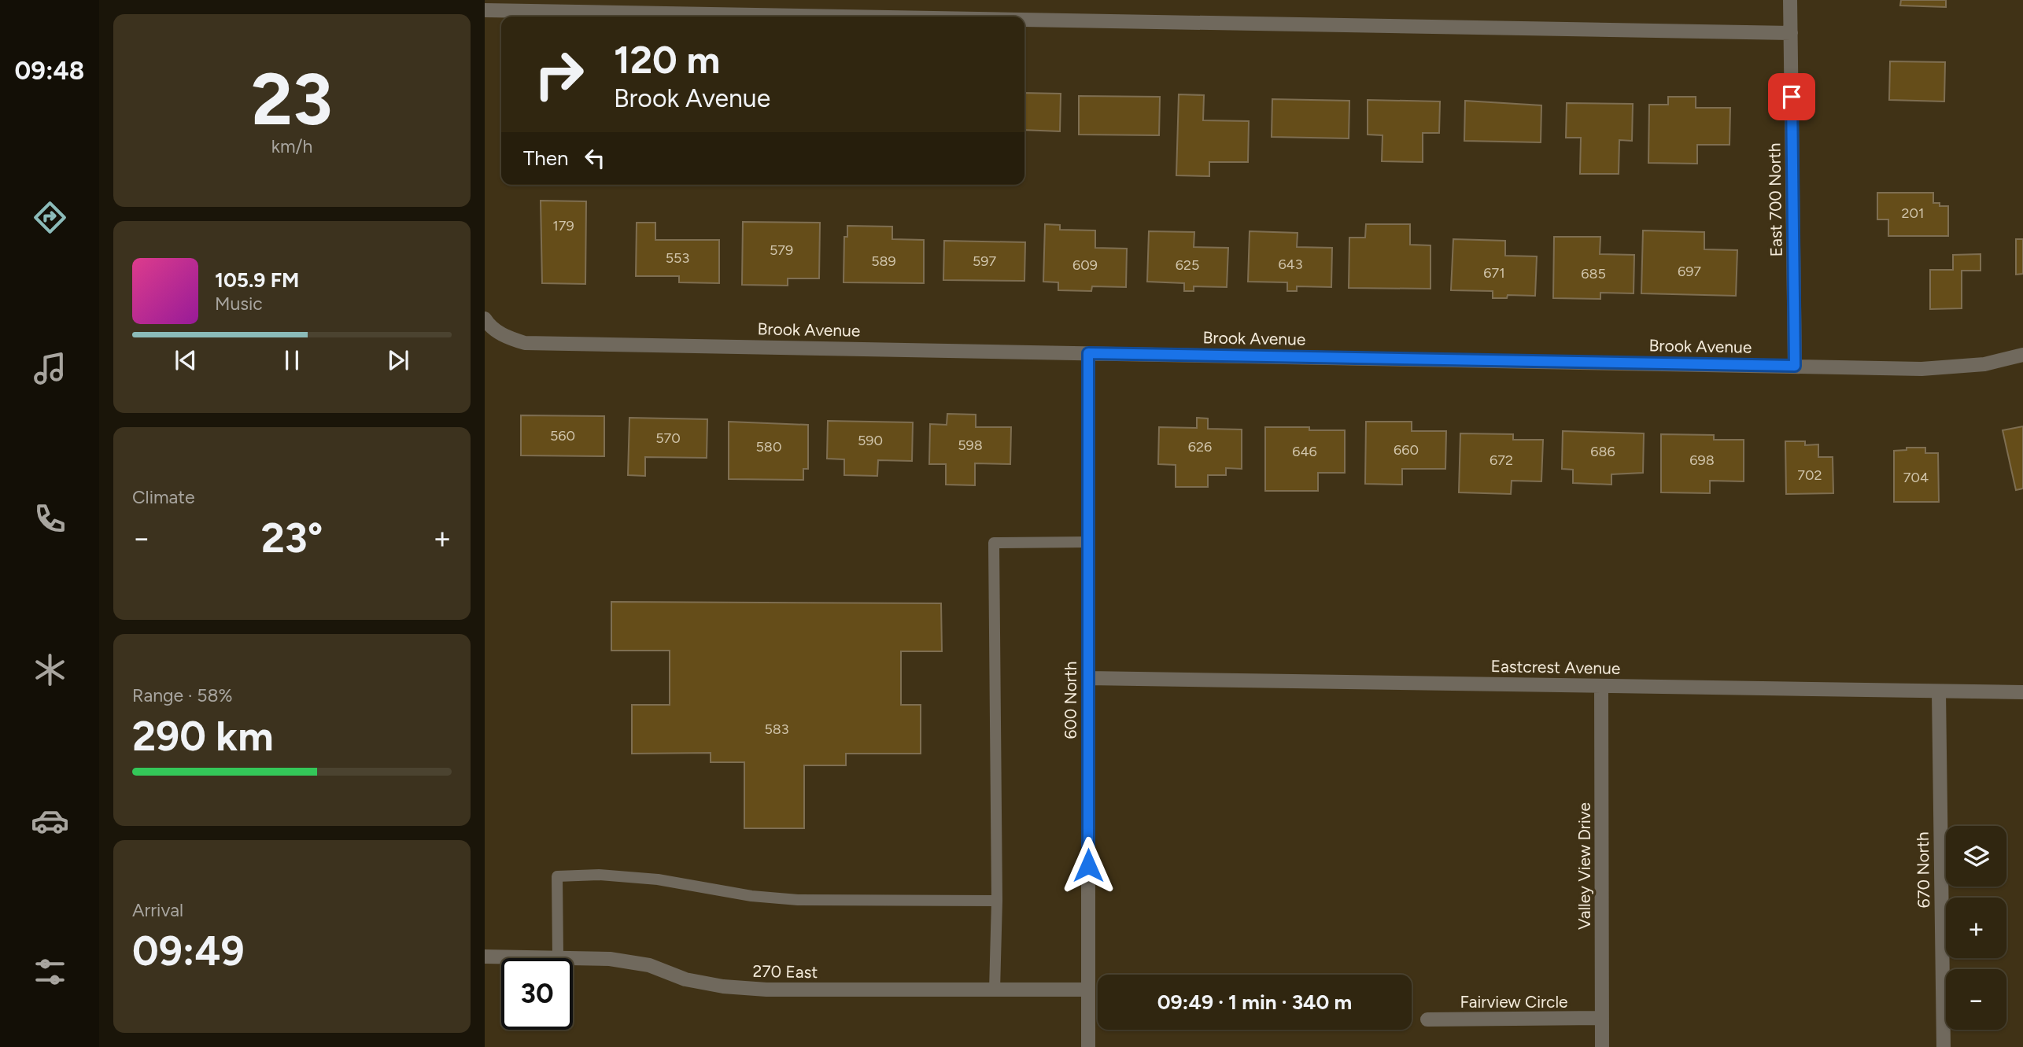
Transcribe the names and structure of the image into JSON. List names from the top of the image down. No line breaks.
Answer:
{"streets":{"street":["East 700 North","Brook Avenue","Eastcrest Avenue","600 North","Valley View Drive","670 North","270 East","Fairview Circle"]},"crossings":[["East 700 North","Brook Avenue"],["Brook Avenue","600 North"],["Eastcrest Avenue","600 North"],["Eastcrest Avenue","Valley View Drive"],["Eastcrest Avenue","670 North"],["600 North","270 East"],["Valley View Drive","Fairview Circle"]],"house_numbers":["201","179","579","553","589","597","643","609","625","697","671","685","560","570","590","598","580","626","660","646","686","672","698","702","704","583"],"page":{"tabs":"09:48","tile":[["23","km/h"],"Climate",["Range · 58%","290 km"],["Arrival","09:49"]],"turn":["120 m","Brook Avenue"],"then":"Then","song":["105.9 FM","Music"],"heat":["−","23°","+"],"map_buttons":["+","−"],"limit":"30","trip":"09:49 · 1 min · 340 m"}}
